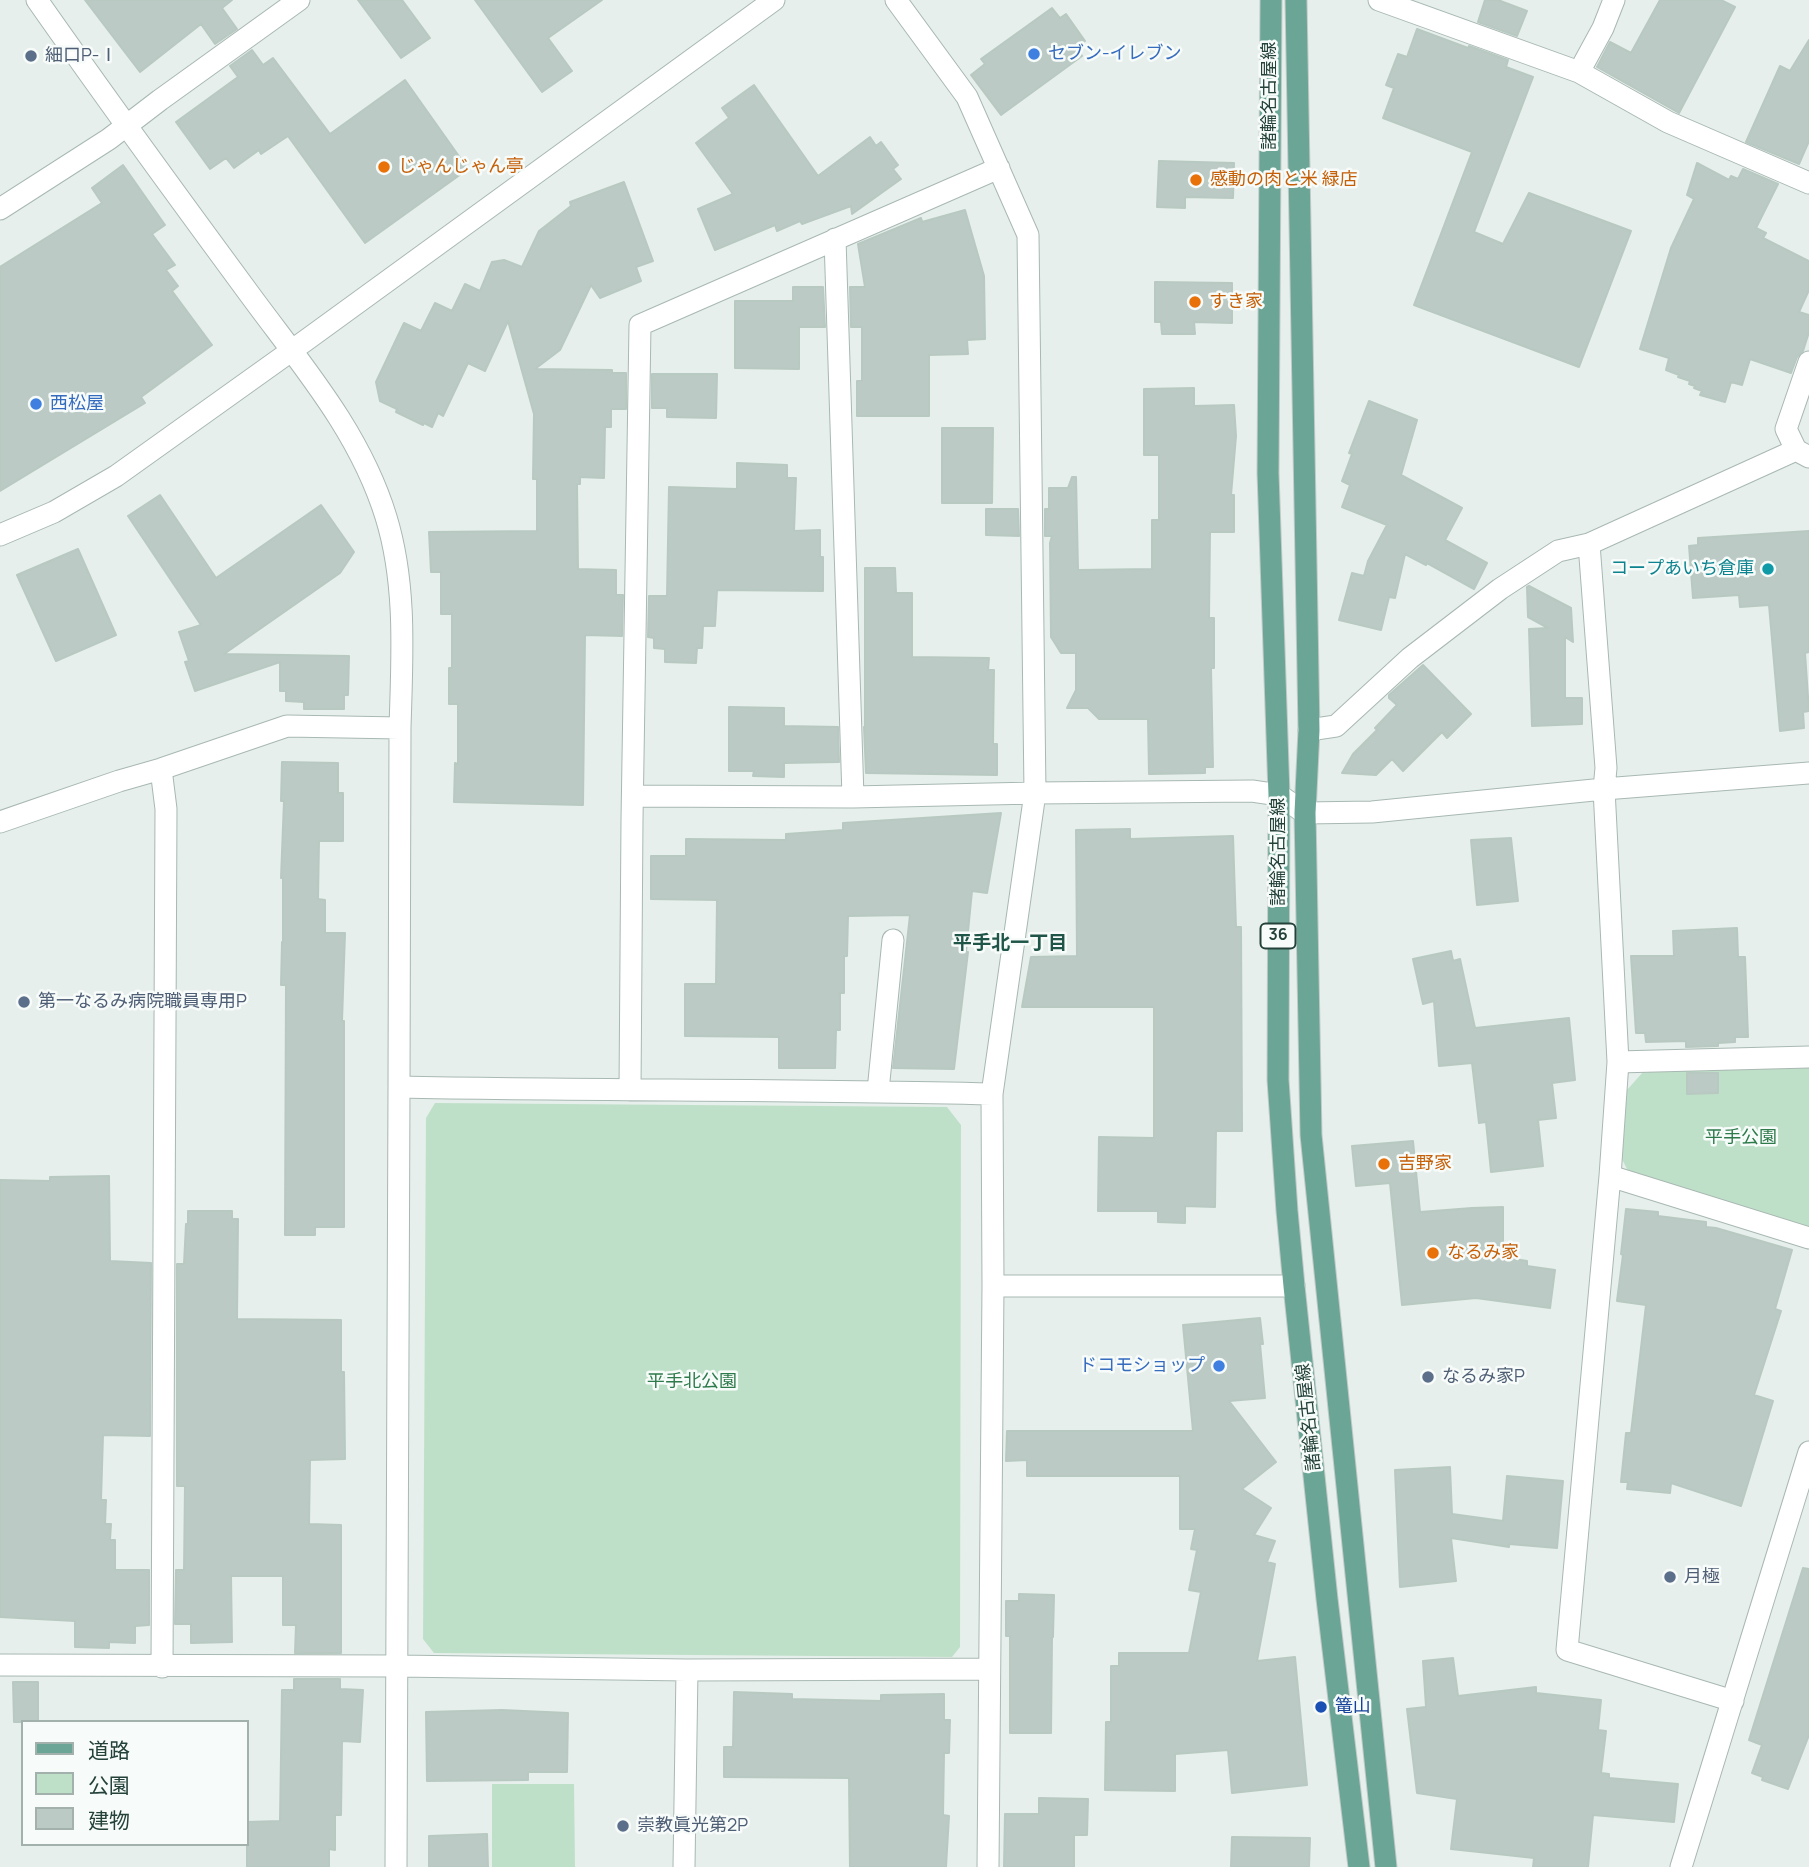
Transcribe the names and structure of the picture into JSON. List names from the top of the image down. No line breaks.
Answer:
{"streets":{"main road":["諸輪名古屋線","36"]},"districts":["平手北一丁目"],"parks":["平手公園","平手北公園"],"places":["セブン-イレブン","細口P-Ⅰ","じゃんじゃん亭","感動の肉と米 緑店","すき家","西松屋","コープあいち倉庫","第一なるみ病院職員専用P","吉野家","なるみ家","ドコモショップ","なるみ家P","月極","篭山","崇教眞光第2P"],"legend":["道路","公園","建物"]}
